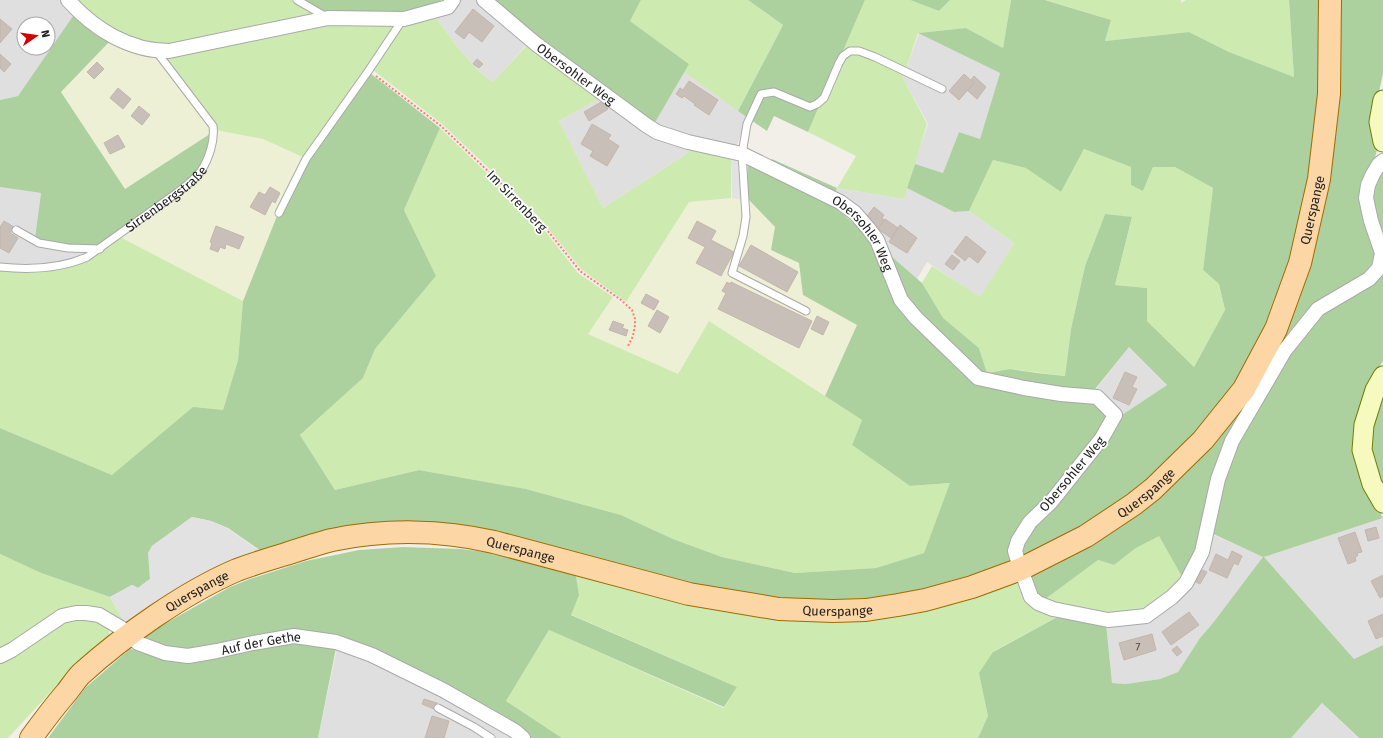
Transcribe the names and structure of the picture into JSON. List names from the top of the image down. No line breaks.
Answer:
{"streets":{"main road":["Querspange"],"street":["Obersohler Weg","Auf der Gethe"],"lane":["Sirrenbergstraße"],"path":["Im Sirrenberg"]},"crossings":[["Obersohler Weg","Querspange"],["Querspange","Auf der Gethe"]],"house_numbers":["7"],"north":"right"}
